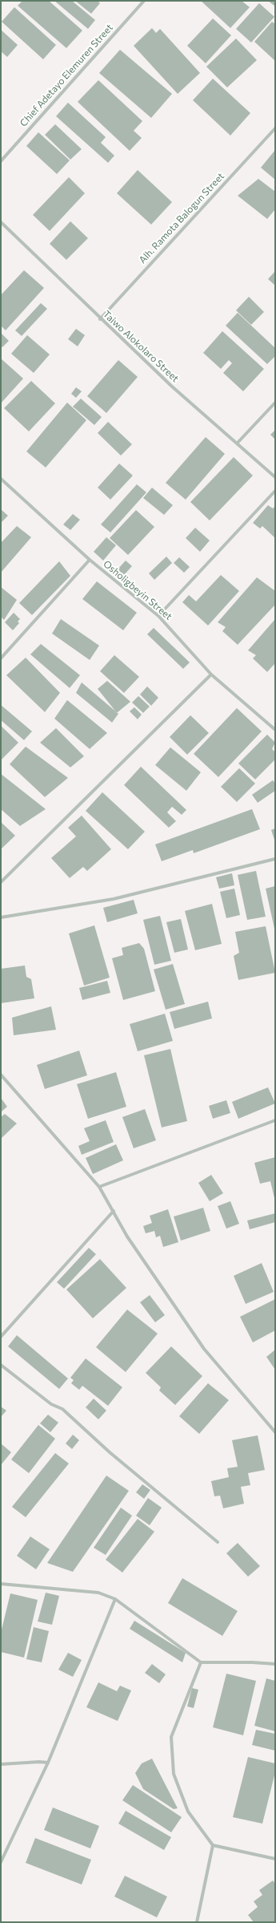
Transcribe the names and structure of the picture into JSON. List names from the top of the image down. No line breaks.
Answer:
{"streets":{"street":["Chief Adetayo Elemuren Street","Alh. Ramota Balogun Street","Taiwo Alokolaro Street","Osholigbeyin Street"]},"crossings":[["Alh. Ramota Balogun Street","Taiwo Alokolaro Street"]]}
